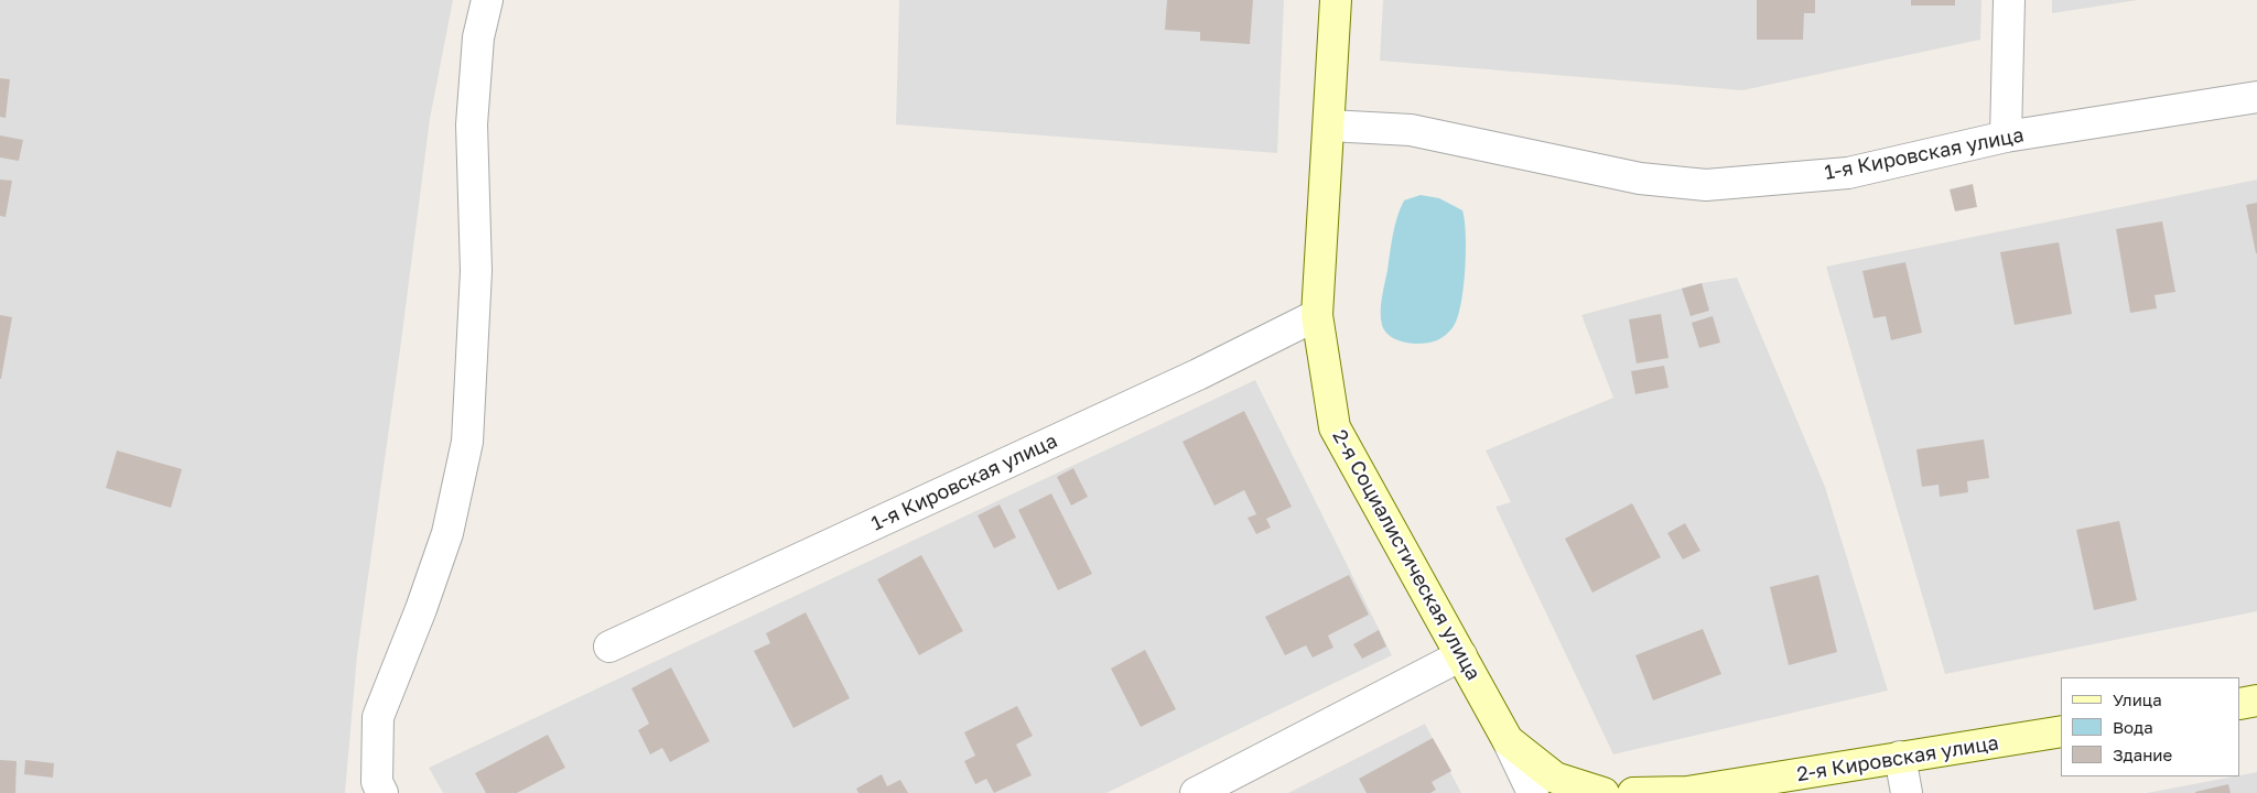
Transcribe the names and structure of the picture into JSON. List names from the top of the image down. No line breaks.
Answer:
{"streets":{"street":["1-я Кировская улица","2-я Социалистическая улица","2-я Кировская улица"]},"crossings":[["1-я Кировская улица","2-я Социалистическая улица"]],"legend":["Улица","Вода","Здание"]}
